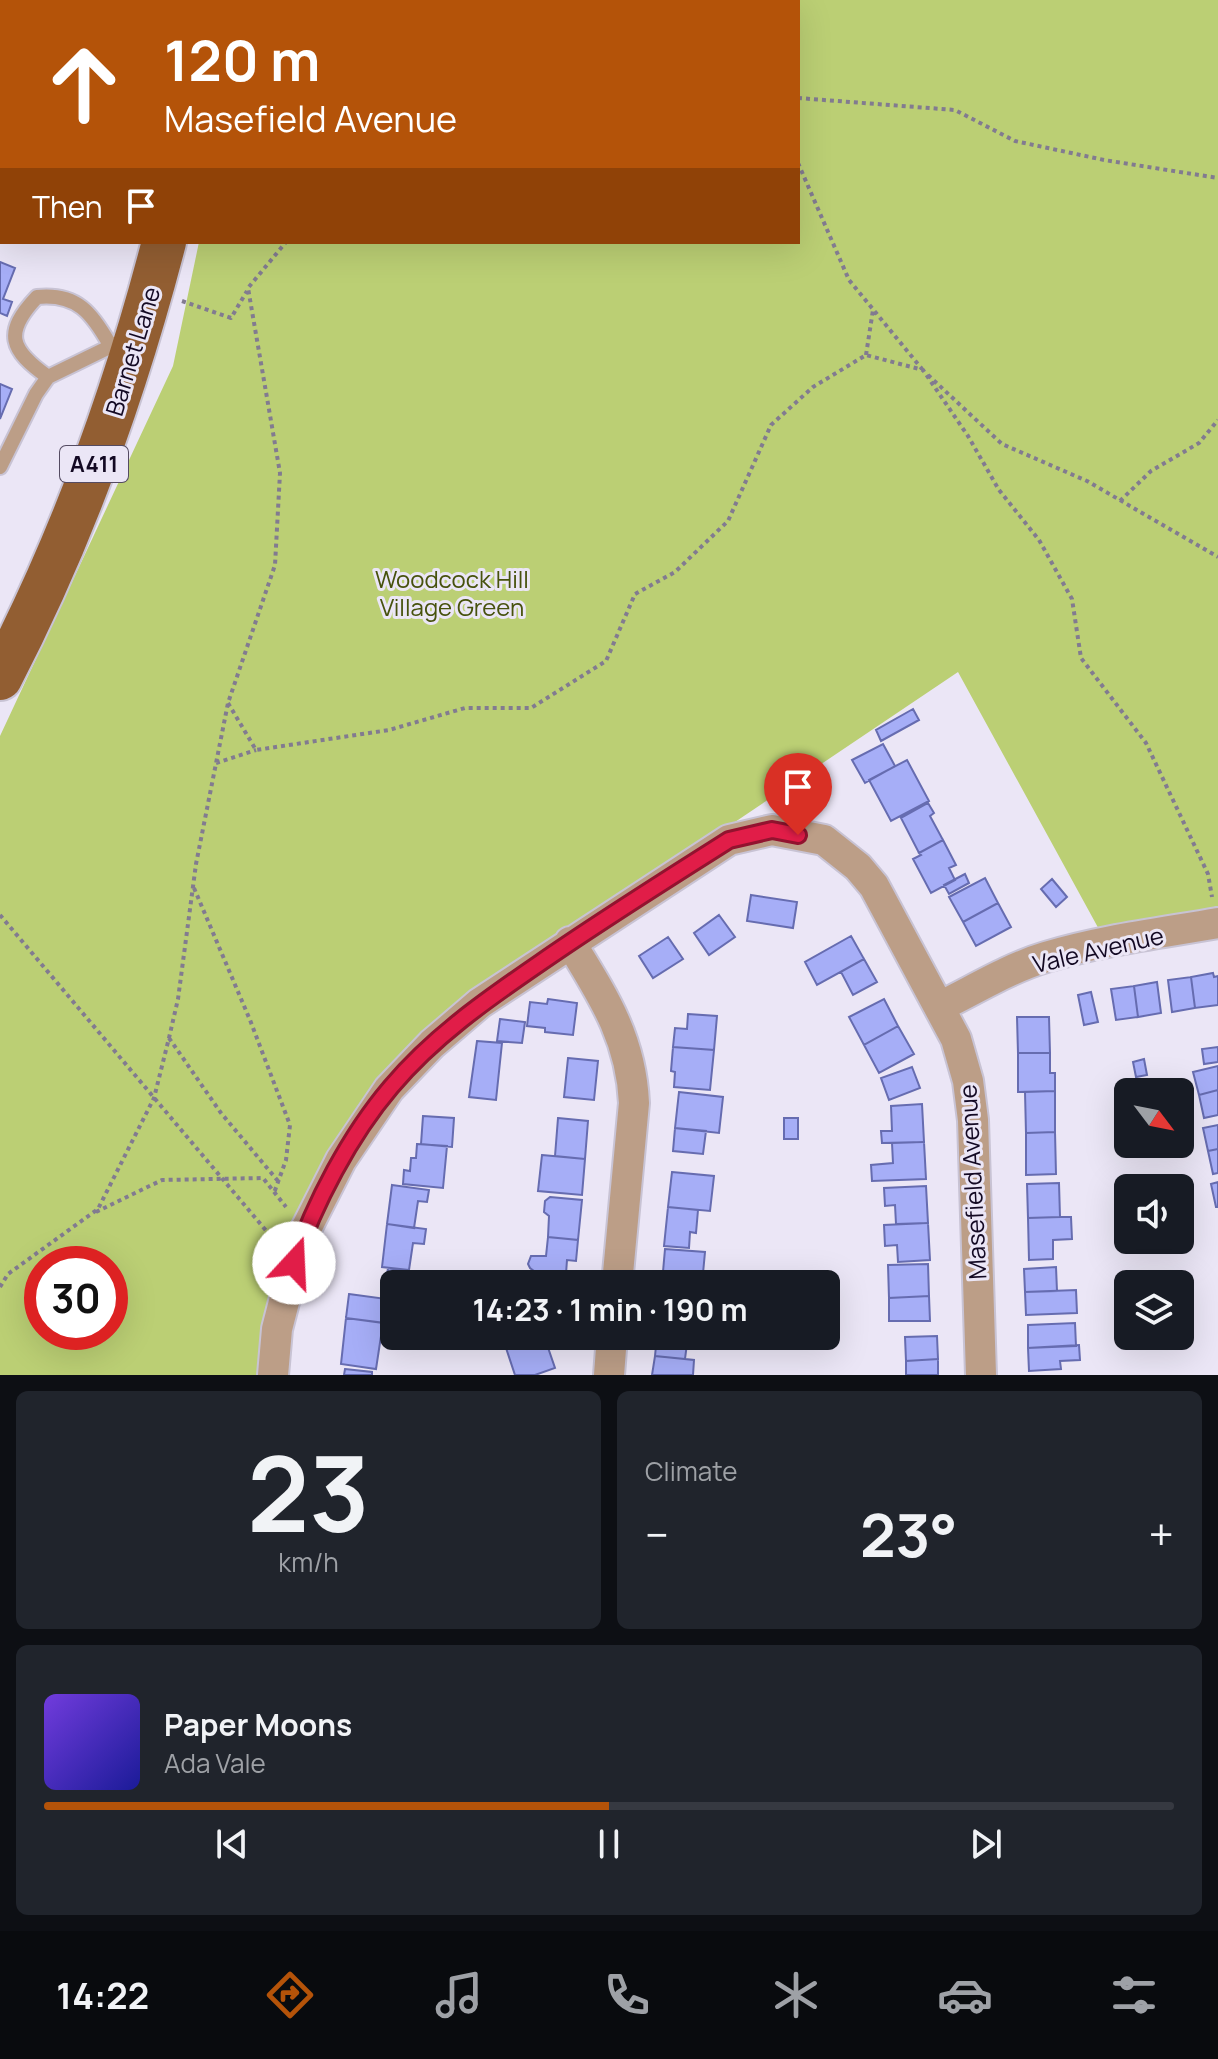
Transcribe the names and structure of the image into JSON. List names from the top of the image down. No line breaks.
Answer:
{"streets":{"main road":["Barnet Lane","A411"],"street":["Vale Avenue","Masefield Avenue"]},"crossings":[["Vale Avenue","Masefield Avenue"]],"parks":["Woodcock Hill Village Green"],"north":"bottom right","page":{"turn":["120 m","Masefield Avenue"],"then":"Then","limit":"30","trip":"14:23 · 1 min · 190 m","tile":[["23","km/h"],"Climate"],"heat":["−","23°","+"],"song":["Paper Moons","Ada Vale"],"tabs":"14:22"}}
